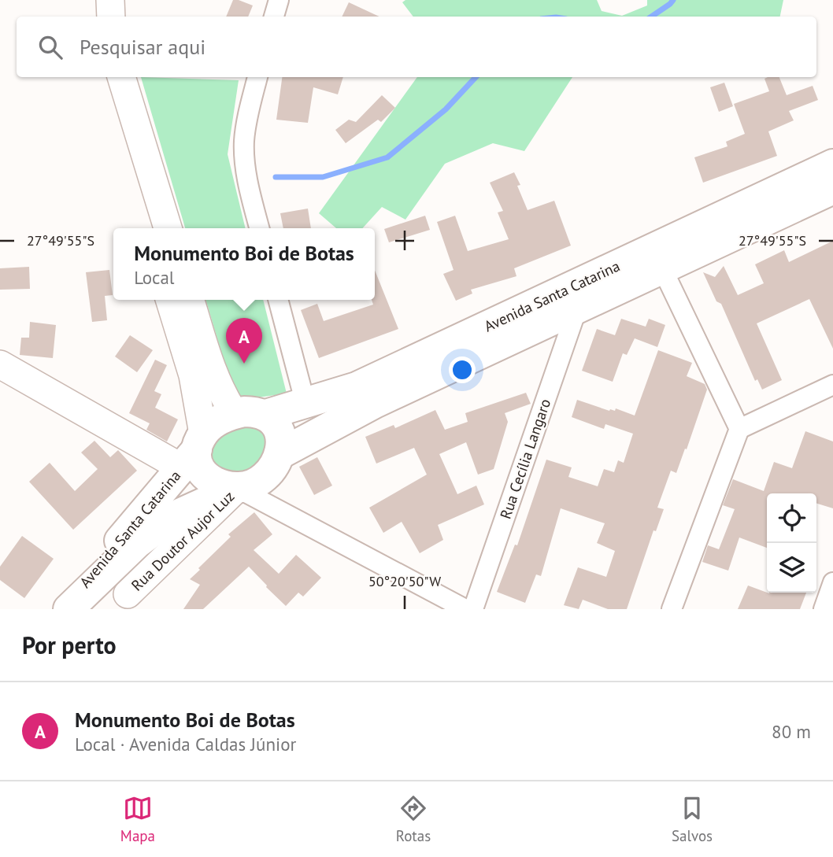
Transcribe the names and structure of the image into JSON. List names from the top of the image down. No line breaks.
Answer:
{"streets":{"main road":["Avenida Santa Catarina","Rua Doutor Aujor Luz"],"street":["Rua Cecília Langaro"]},"crossings":[["Avenida Santa Catarina","Rua Cecília Langaro"],["Avenida Santa Catarina","Rua Doutor Aujor Luz"]],"page":{"search":"Pesquisar aqui","popup":["Monumento Boi de Botas","Local"],"pins":"A","heading":"Por perto","list":[{"mark":"A","name":"Monumento Boi de Botas","note":"Local · Avenida Caldas Júnior","value":"80 m"}],"nav":["Mapa","Rotas","Salvos"]},"coordinates":["27°49'55\"S","50°20'50\"W"]}
